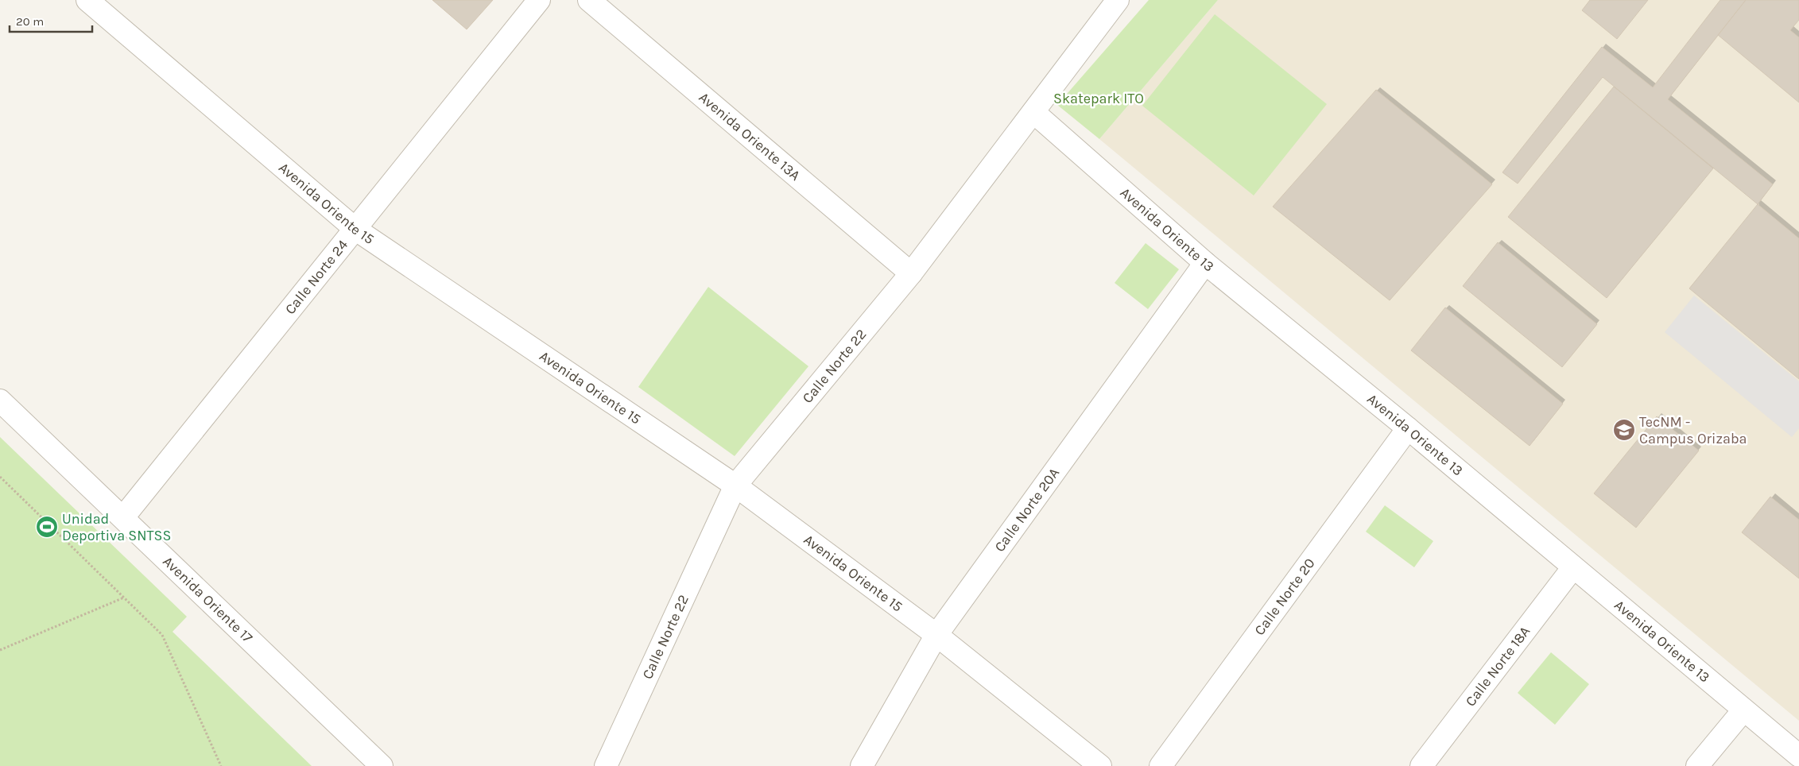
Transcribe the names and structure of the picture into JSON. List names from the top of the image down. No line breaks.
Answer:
{"streets":{"street":["Avenida Oriente 13A","Avenida Oriente 15","Avenida Oriente 13","Calle Norte 24","Calle Norte 22","Calle Norte 20A","Calle Norte 20","Avenida Oriente 17","Calle Norte 18A"]},"crossings":[["Avenida Oriente 13A","Calle Norte 22"],["Avenida Oriente 15","Calle Norte 24"],["Avenida Oriente 15","Calle Norte 22"],["Avenida Oriente 15","Calle Norte 20A"],["Avenida Oriente 13","Calle Norte 22"],["Avenida Oriente 13","Calle Norte 20A"],["Avenida Oriente 13","Calle Norte 20"],["Avenida Oriente 13","Calle Norte 18A"],["Calle Norte 24","Avenida Oriente 17"]],"parks":["Skatepark ITO"],"places":{"school or university":["TecNM - Campus Orizaba"],"sports":["Unidad Deportiva SNTSS"]},"scale_bar":"20 m"}
